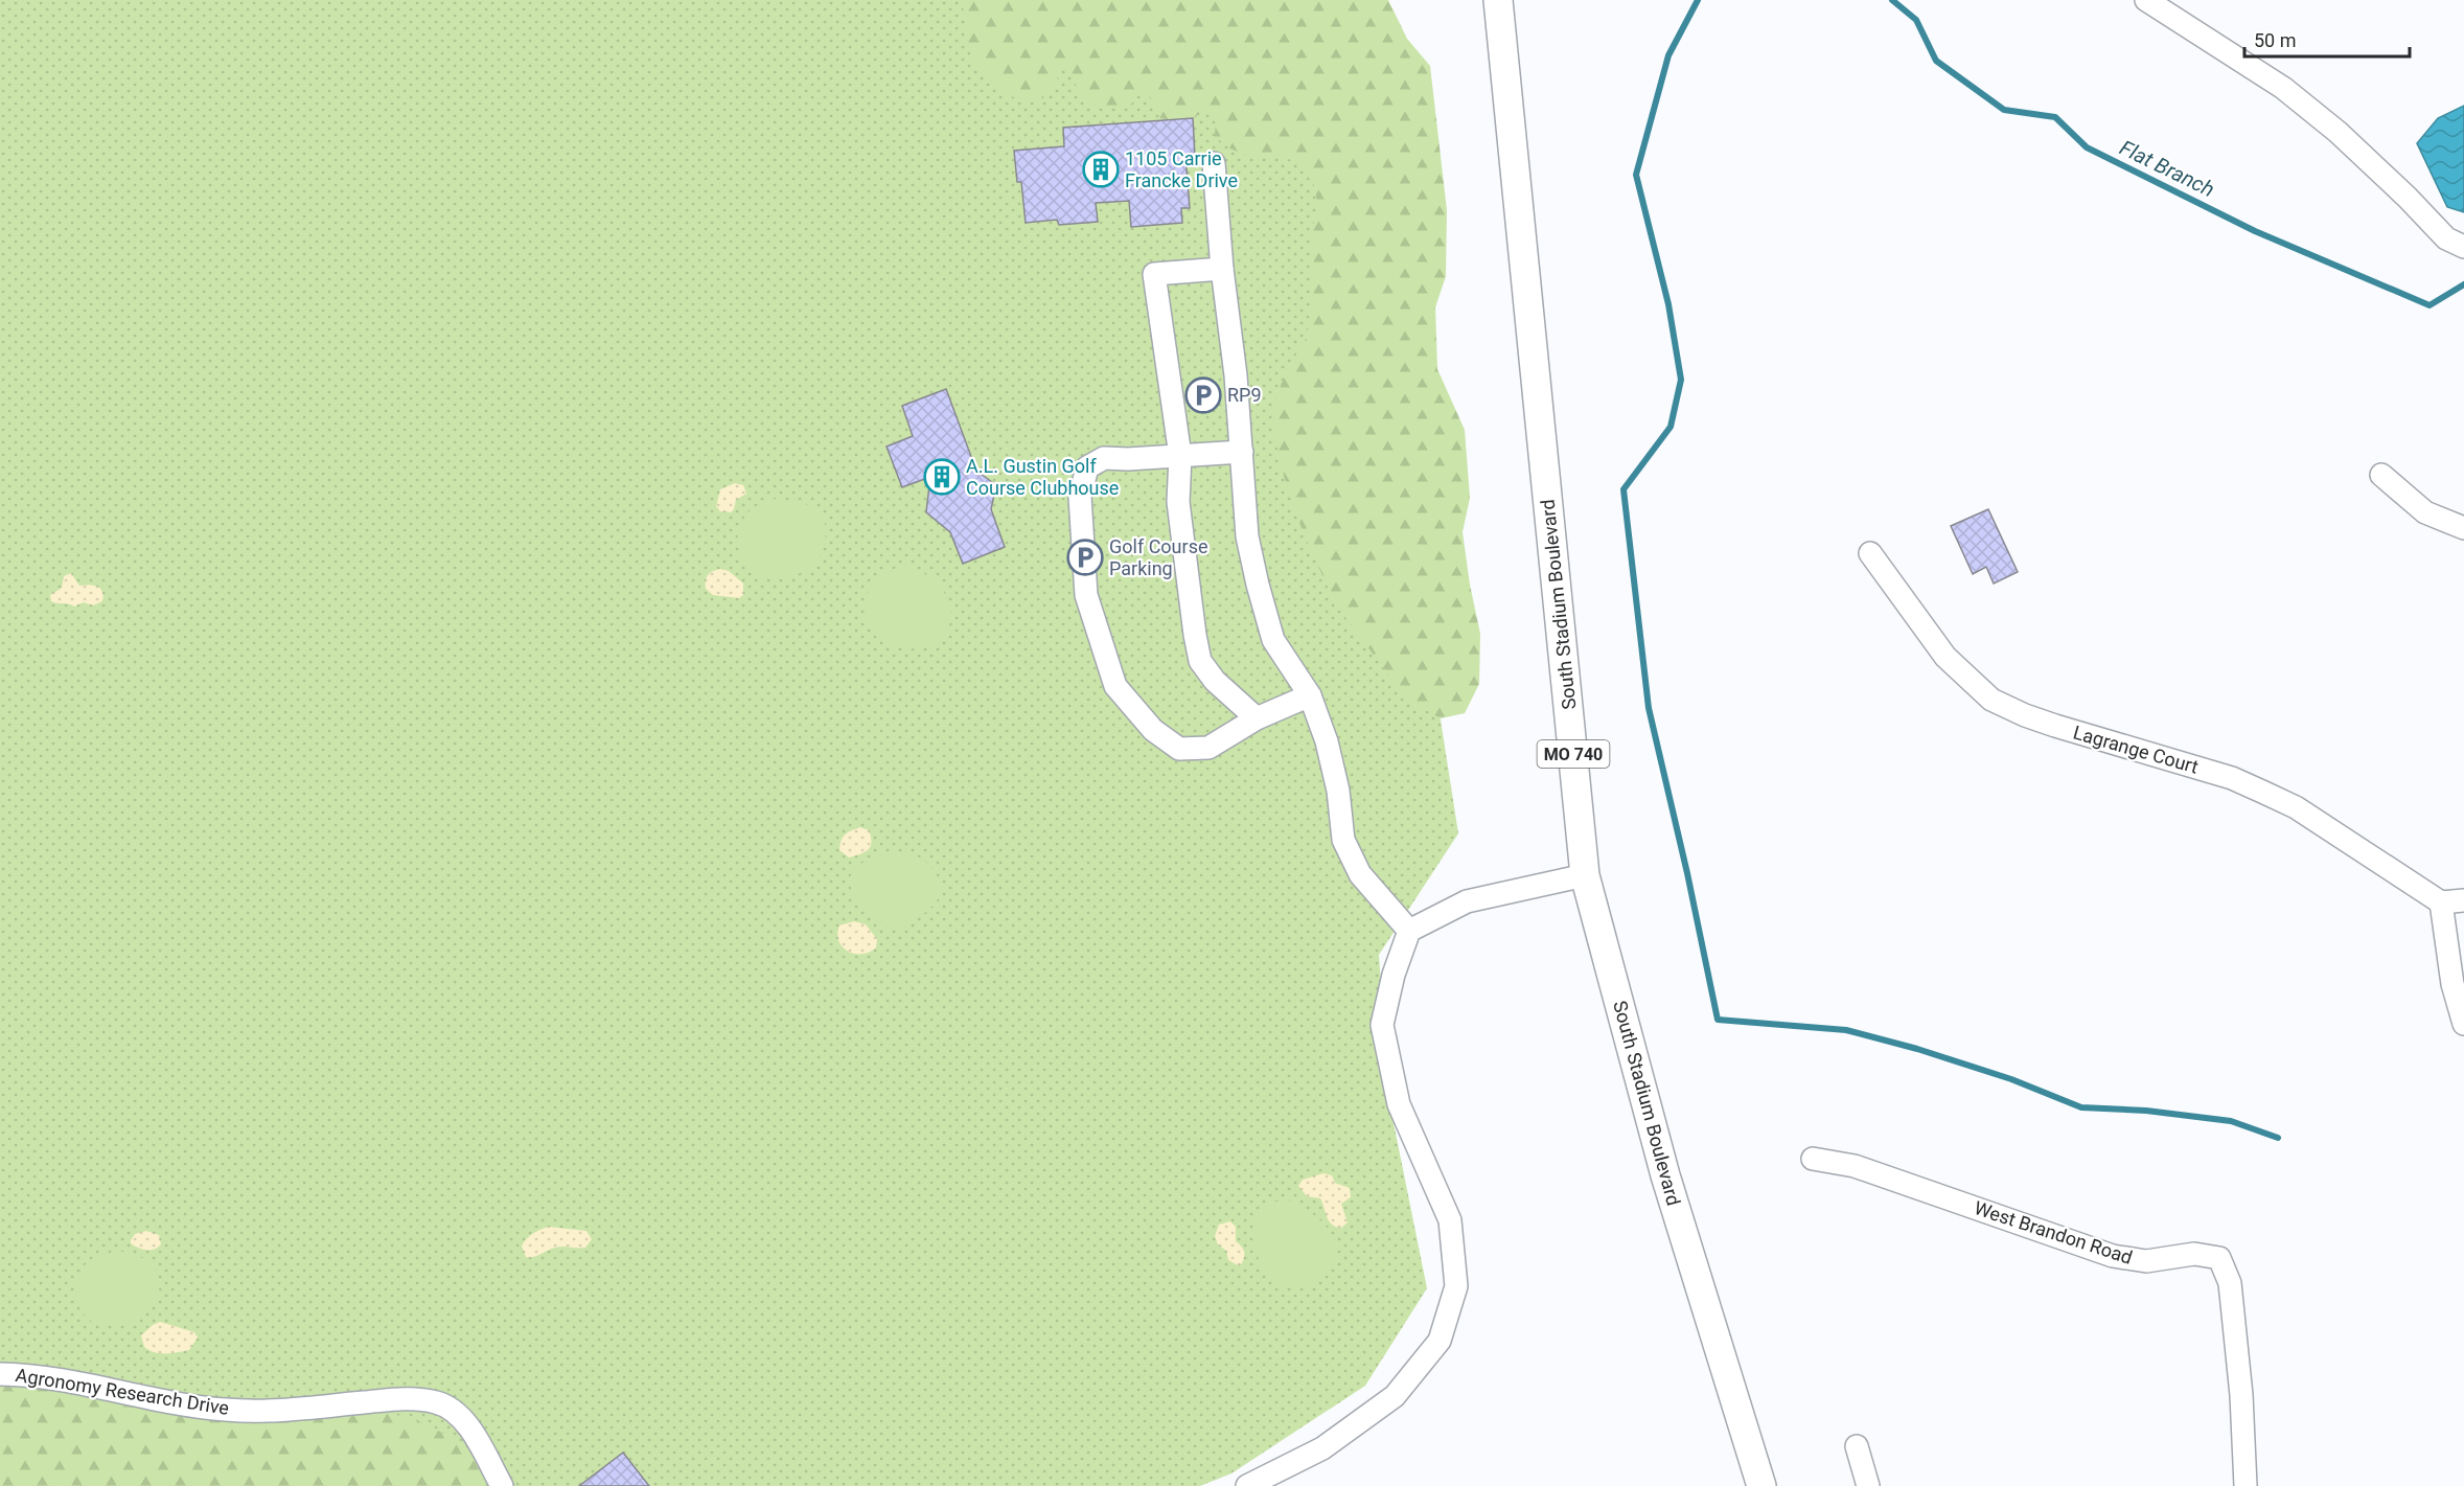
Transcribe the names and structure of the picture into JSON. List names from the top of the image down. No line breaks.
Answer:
{"streets":{"main road":["South Stadium Boulevard","MO 740"],"street":["Lagrange Court","West Brandon Road","Agronomy Research Drive"]},"water":["Flat Branch"],"places":{"building":["1105 Carrie Francke Drive","A.L. Gustin Golf Course Clubhouse"],"parking":["RP9","Golf Course Parking"]},"scale_bar":"50 m"}
